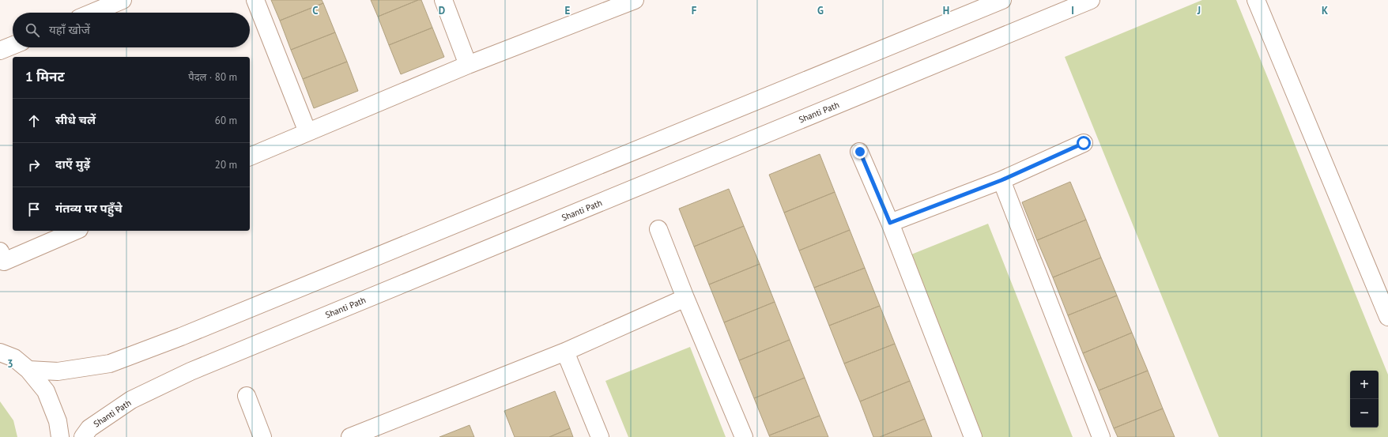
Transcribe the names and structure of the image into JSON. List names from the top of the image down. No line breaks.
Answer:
{"streets":{"street":["Shanti Path"]},"page":{"search":"यहाँ खोजें","heading":["1 मिनट","पैदल · 80 m"],"list":[["सीधे चलें","60 m"],["दाएँ मुड़ें","20 m"],"गंतव्य पर पहुँचे"],"map_buttons":["+","−"]},"grid":{"columns":["C","D","E","F","G","H","I","J","K"],"rows":["3"]}}
